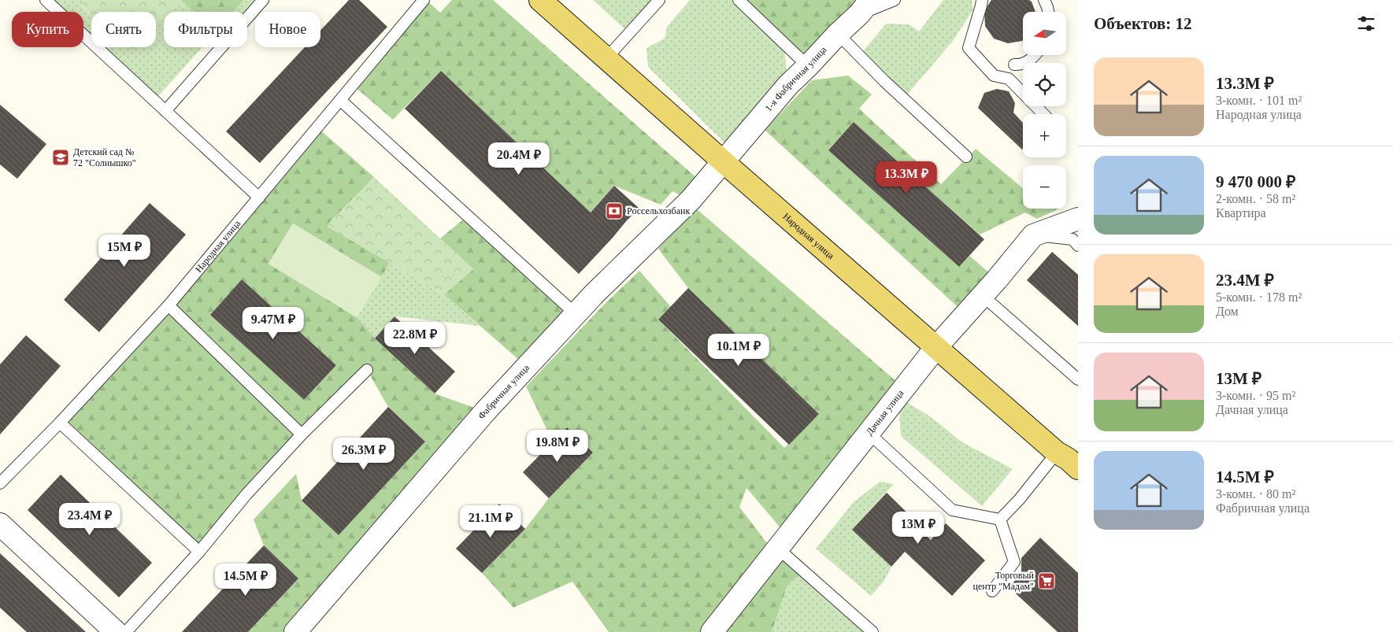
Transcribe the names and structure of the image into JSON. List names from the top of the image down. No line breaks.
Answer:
{"streets":{"main road":["Народная улица"],"street":["1-я Фабричная улица","Фабричная улица","Дачная улица"]},"crossings":[["1-я Фабричная улица","Народная улица"],["1-я Фабричная улица","Фабричная улица"],["Народная улица","Фабричная улица"],["Народная улица","Дачная улица"]],"places":{"school or university":["Детский сад № 72 \"Солнышко\""],"bank":["Россельхозбанк"],"supermarket":["Торговый центр \"Мадам\""]},"north":"left","page":{"heading":"Объектов: 12","map_buttons":["+","−"],"chip":["Купить","Снять","Фильтры","Новое"],"list":[{"name":"13.3M ₽","note":"3-комн. · 101 m² · Народная улица"},{"name":"9 470 000 ₽","note":"2-комн. · 58 m² · Квартира"},{"name":"23.4M ₽","note":"5-комн. · 178 m² · Дом"},{"name":"13M ₽","note":"3-комн. · 95 m² · Дачная улица"},{"name":"14.5M ₽","note":"3-комн. · 80 m² · Фабричная улица"}],"price":["20.4M ₽","13.3M ₽","15M ₽","9.47M ₽","22.8M ₽","10.1M ₽","19.8M ₽","26.3M ₽","23.4M ₽","21.1M ₽","13M ₽","14.5M ₽"]}}
